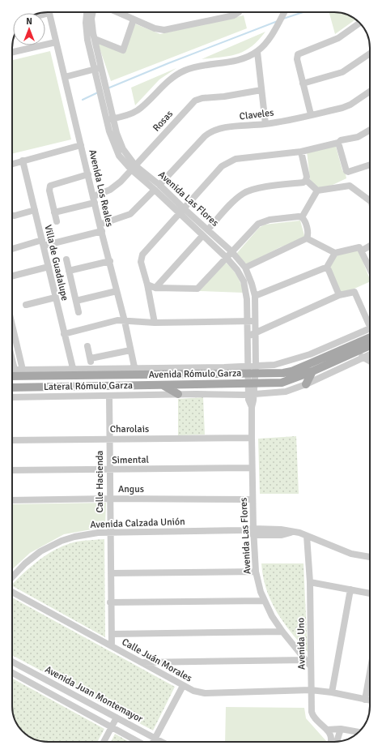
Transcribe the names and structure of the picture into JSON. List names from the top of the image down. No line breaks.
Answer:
{"streets":{"main road":["Avenida Rómulo Garza"],"street":["Claveles","Rosas","Avenida Los Reales","Avenida Las Flores","Villa de Guadalupe","Lateral Rómulo Garza","Charolais","Simental","Calle Hacienda","Angus","Avenida Calzada Unión","Avenida Uno","Calle Juán Morales","Avenida Juan Montemayor"]},"crossings":[["Claveles","Avenida Los Reales"],["Claveles","Avenida Las Flores"],["Rosas","Avenida Los Reales"],["Rosas","Avenida Las Flores"],["Avenida Los Reales","Avenida Rómulo Garza"],["Avenida Los Reales","Lateral Rómulo Garza"],["Avenida Las Flores","Avenida Rómulo Garza"],["Avenida Las Flores","Lateral Rómulo Garza"],["Avenida Las Flores","Charolais"],["Avenida Las Flores","Simental"],["Avenida Las Flores","Angus"],["Avenida Las Flores","Avenida Calzada Unión"],["Avenida Las Flores","Avenida Uno"],["Villa de Guadalupe","Lateral Rómulo Garza"],["Avenida Rómulo Garza","Lateral Rómulo Garza"],["Lateral Rómulo Garza","Calle Hacienda"],["Charolais","Calle Hacienda"],["Simental","Calle Hacienda"],["Calle Hacienda","Angus"],["Calle Hacienda","Avenida Calzada Unión"],["Calle Hacienda","Calle Juán Morales"],["Avenida Calzada Unión","Avenida Uno"],["Avenida Uno","Calle Juán Morales"]],"north":"top"}
